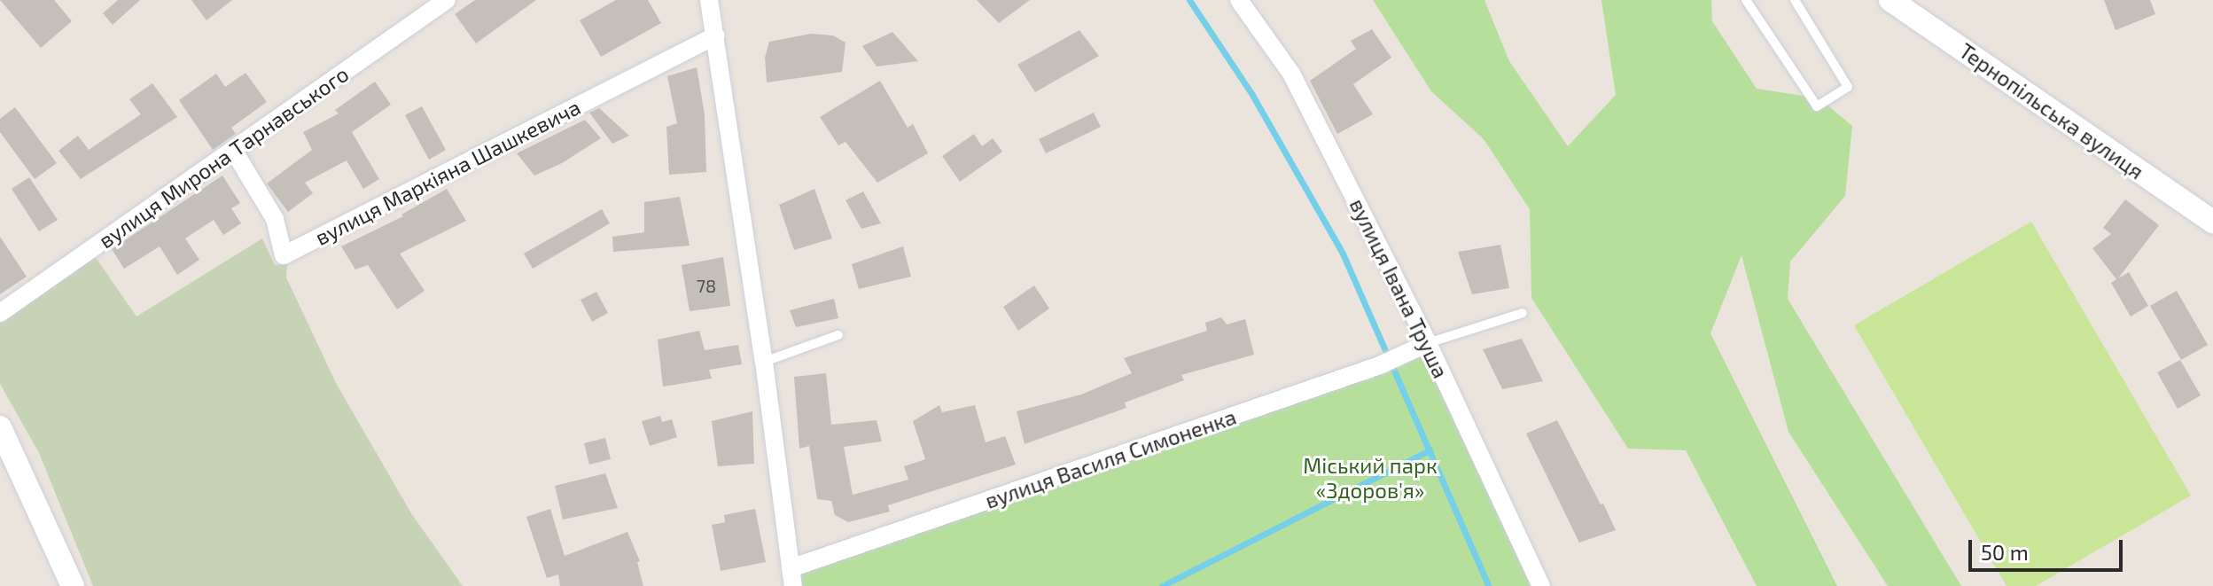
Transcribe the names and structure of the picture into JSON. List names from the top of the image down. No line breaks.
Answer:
{"streets":{"street":["Тернопільська вулиця","вулиця Мирона Тарнавського","вулиця Маркіяна Шашкевича","вулиця Івана Труша","вулиця Василя Симоненка"]},"crossings":[["вулиця Мирона Тарнавського","вулиця Маркіяна Шашкевича"],["вулиця Івана Труша","вулиця Василя Симоненка"]],"parks":["Міський парк «Здоров'я»"],"house_numbers":["78"],"scale_bar":"50 m"}
